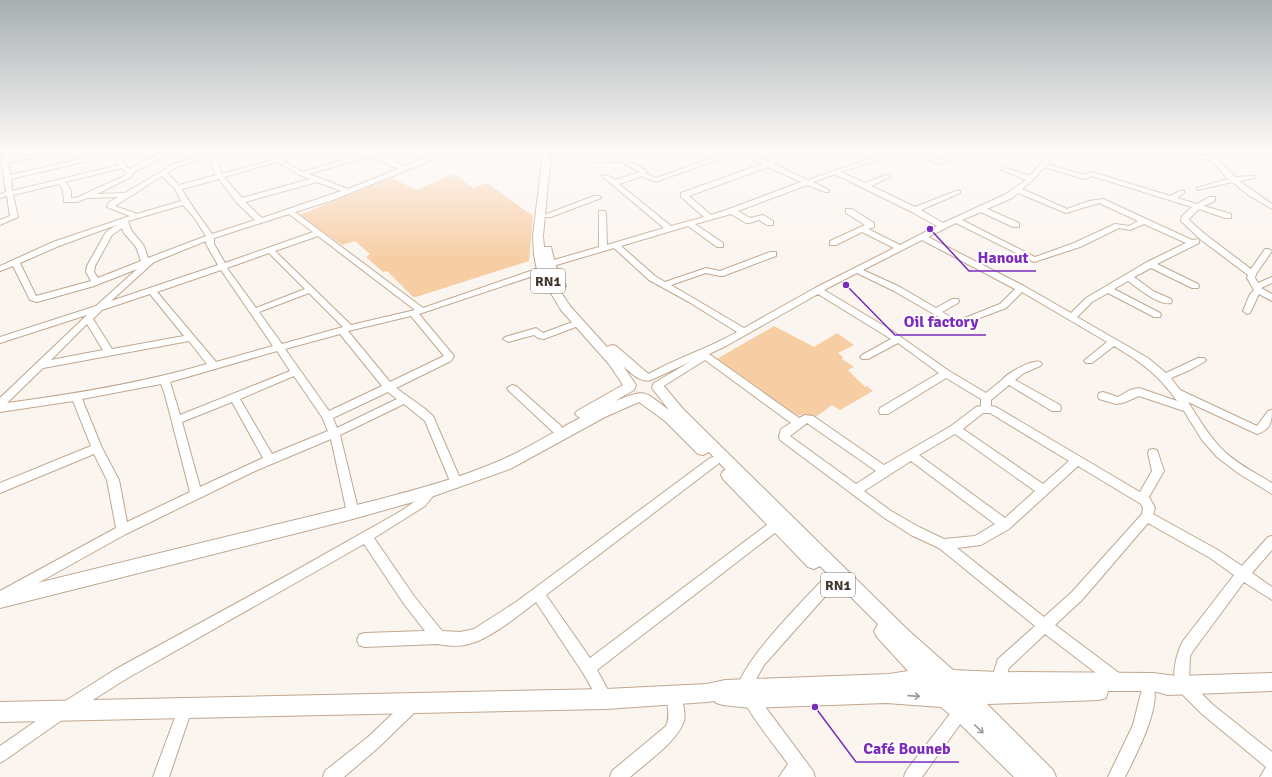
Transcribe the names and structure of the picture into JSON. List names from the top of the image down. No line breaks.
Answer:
{"streets":{"main road":["RN1"]},"places":["Hanout","Oil factory","Café Bouneb"]}
